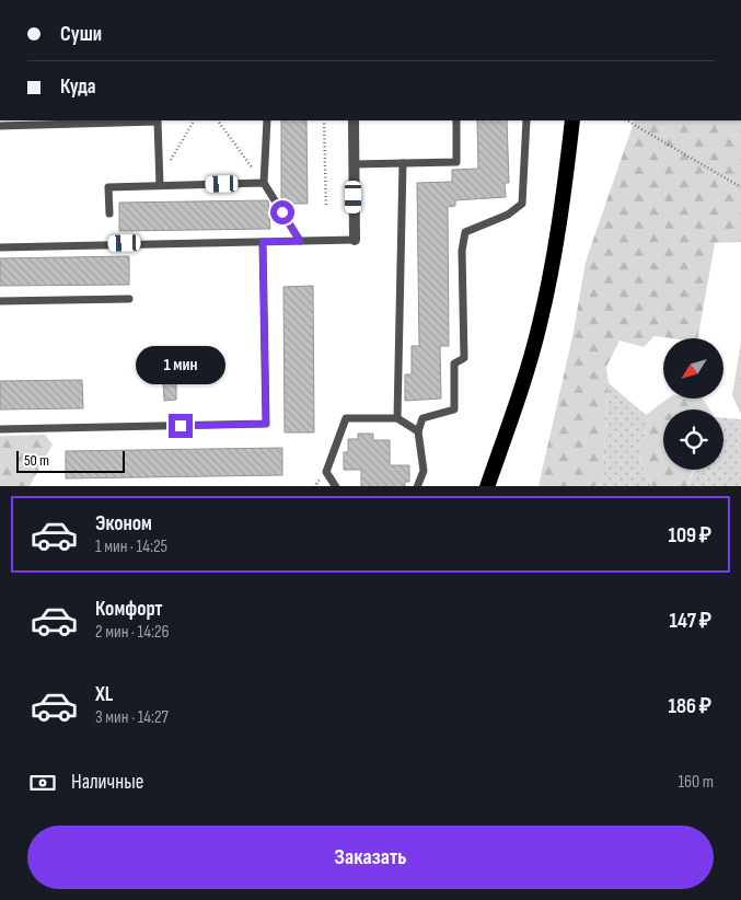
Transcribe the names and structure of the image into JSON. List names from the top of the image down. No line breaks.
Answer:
{"scale_bar":"50 m","north":"bottom left","page":{"banner":["Суши","Куда"],"bubble":"1 мин","scale":"50 m","list":[{"name":"Эконом","note":"1 мин · 14:25","value":"109 ₽"},{"name":"Комфорт","note":"2 мин · 14:26","value":"147 ₽"},{"name":"XL","note":"3 мин · 14:27","value":"186 ₽"}],"pay":["Наличные","160 m"],"buttons":"Заказать"}}
